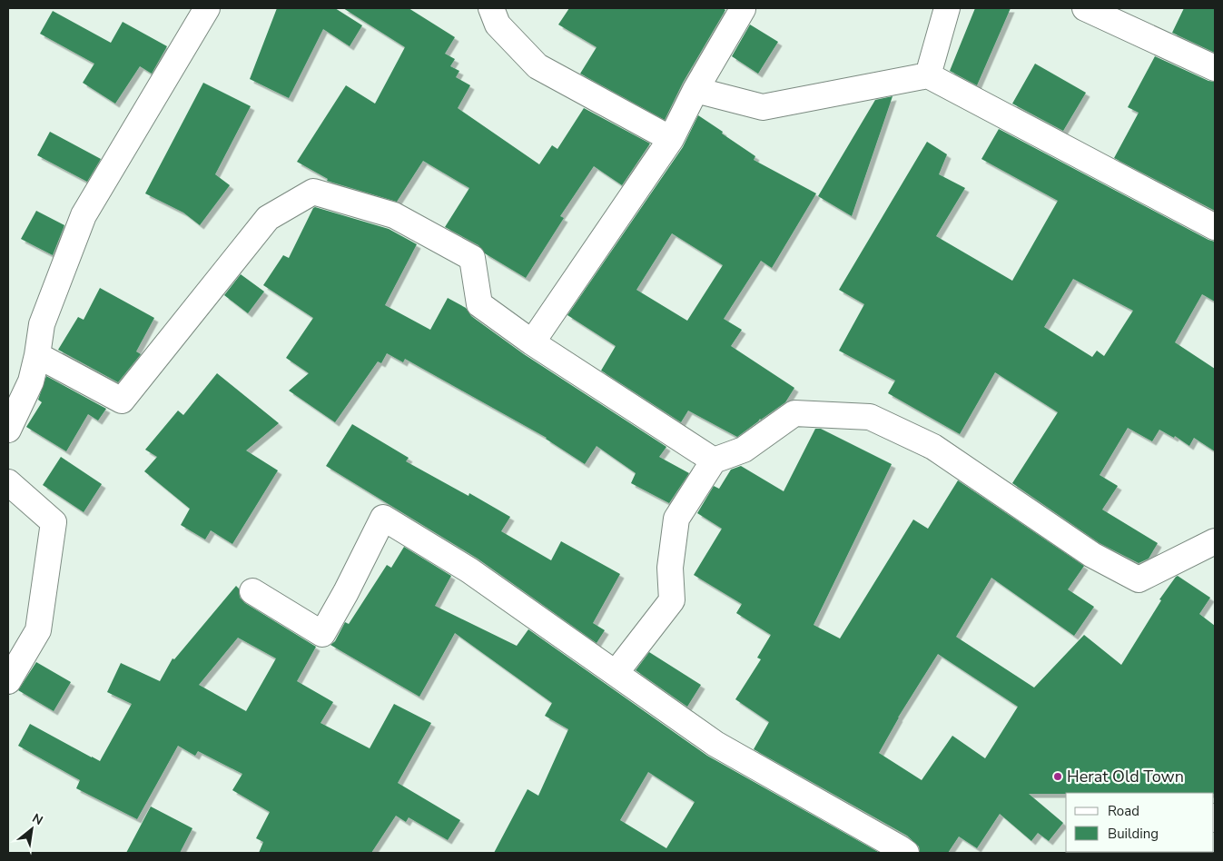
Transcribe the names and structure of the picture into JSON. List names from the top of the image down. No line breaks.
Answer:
{"places":["Herat Old Town"],"legend":["Road","Building"],"north":"top right"}
